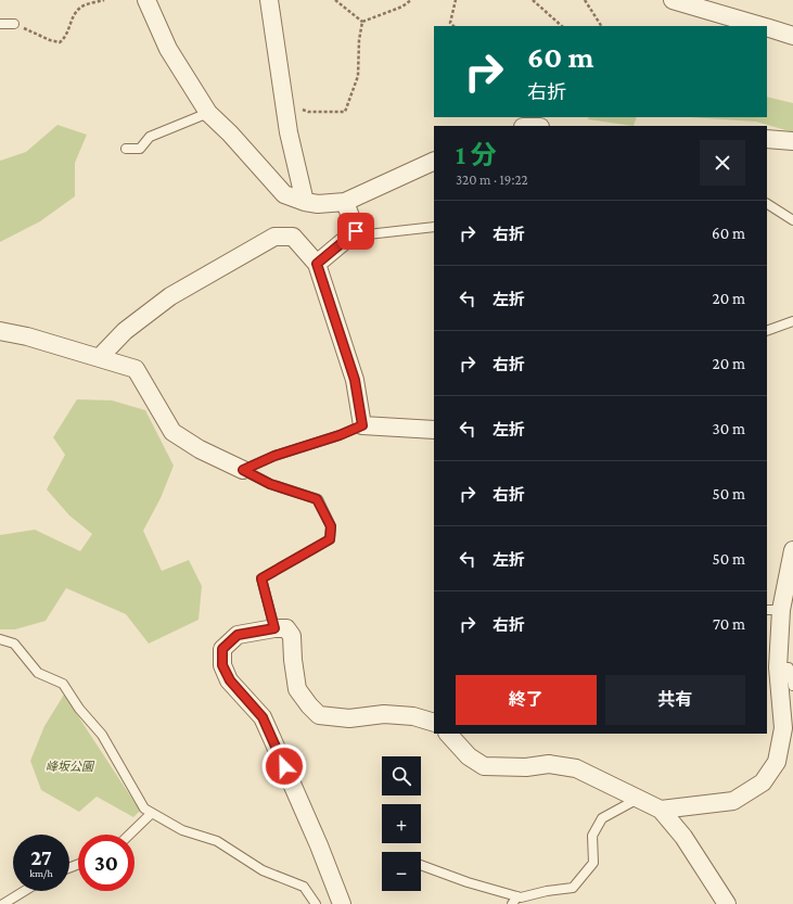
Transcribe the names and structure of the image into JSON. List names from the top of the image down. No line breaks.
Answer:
{"parks":["峰坂公園"],"page":{"turn":["60 m","右折"],"heading":["1 分","320 m · 19:22"],"list":[{"name":"右折","value":"60 m"},{"name":"左折","value":"20 m"},{"name":"右折","value":"20 m"},{"name":"左折","value":"30 m"},{"name":"右折","value":"50 m"},{"name":"左折","value":"50 m"},{"name":"右折","value":"70 m"}],"buttons":["終了","共有"],"map_buttons":["+","−"],"speed":"27 km/h","limit":"30"}}
